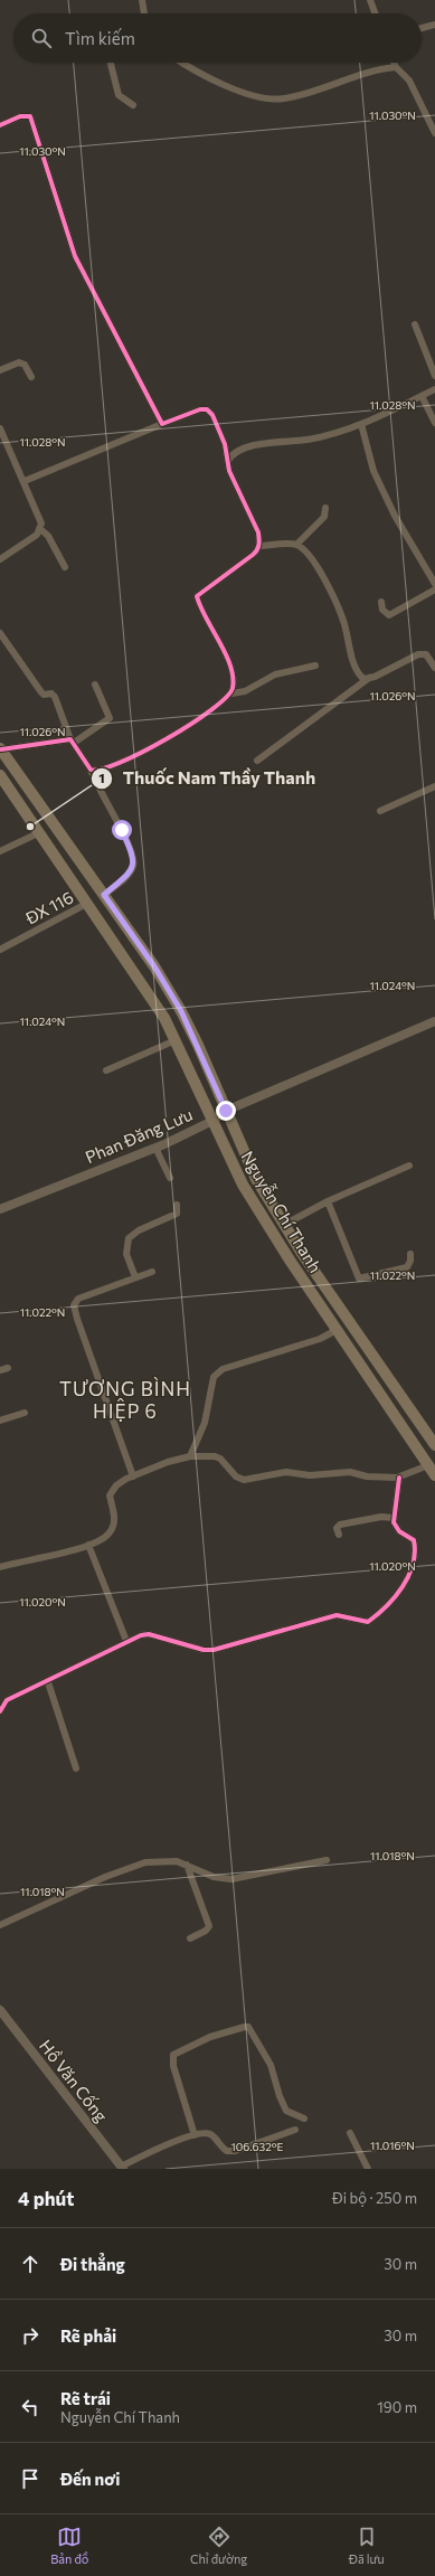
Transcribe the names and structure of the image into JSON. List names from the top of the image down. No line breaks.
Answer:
{"streets":{"main road":["Nguyễn Chí Thanh"],"street":["ĐX 116","Phan Đăng Lưu","Hồ Văn Cống"]},"crossings":[["ĐX 116","Nguyễn Chí Thanh"],["Phan Đăng Lưu","Nguyễn Chí Thanh"]],"districts":["TƯƠNG BÌNH HIỆP 6"],"places":["Thuốc Nam Thầy Thanh"],"page":{"search":"Tìm kiếm","heading":["4 phút","Đi bộ · 250 m"],"list":[["Đi thẳng","30 m"],["Rẽ phải","30 m"],["Rẽ trái","Nguyễn Chí Thanh","190 m"],"Đến nơi"],"nav":["Bản đồ","Chỉ đường","Đã lưu"]},"coordinates":["11.030°N","11.028°N","11.026°N","11.024°N","11.022°N","11.020°N","11.018°N","11.016°N","106.632°E"]}
